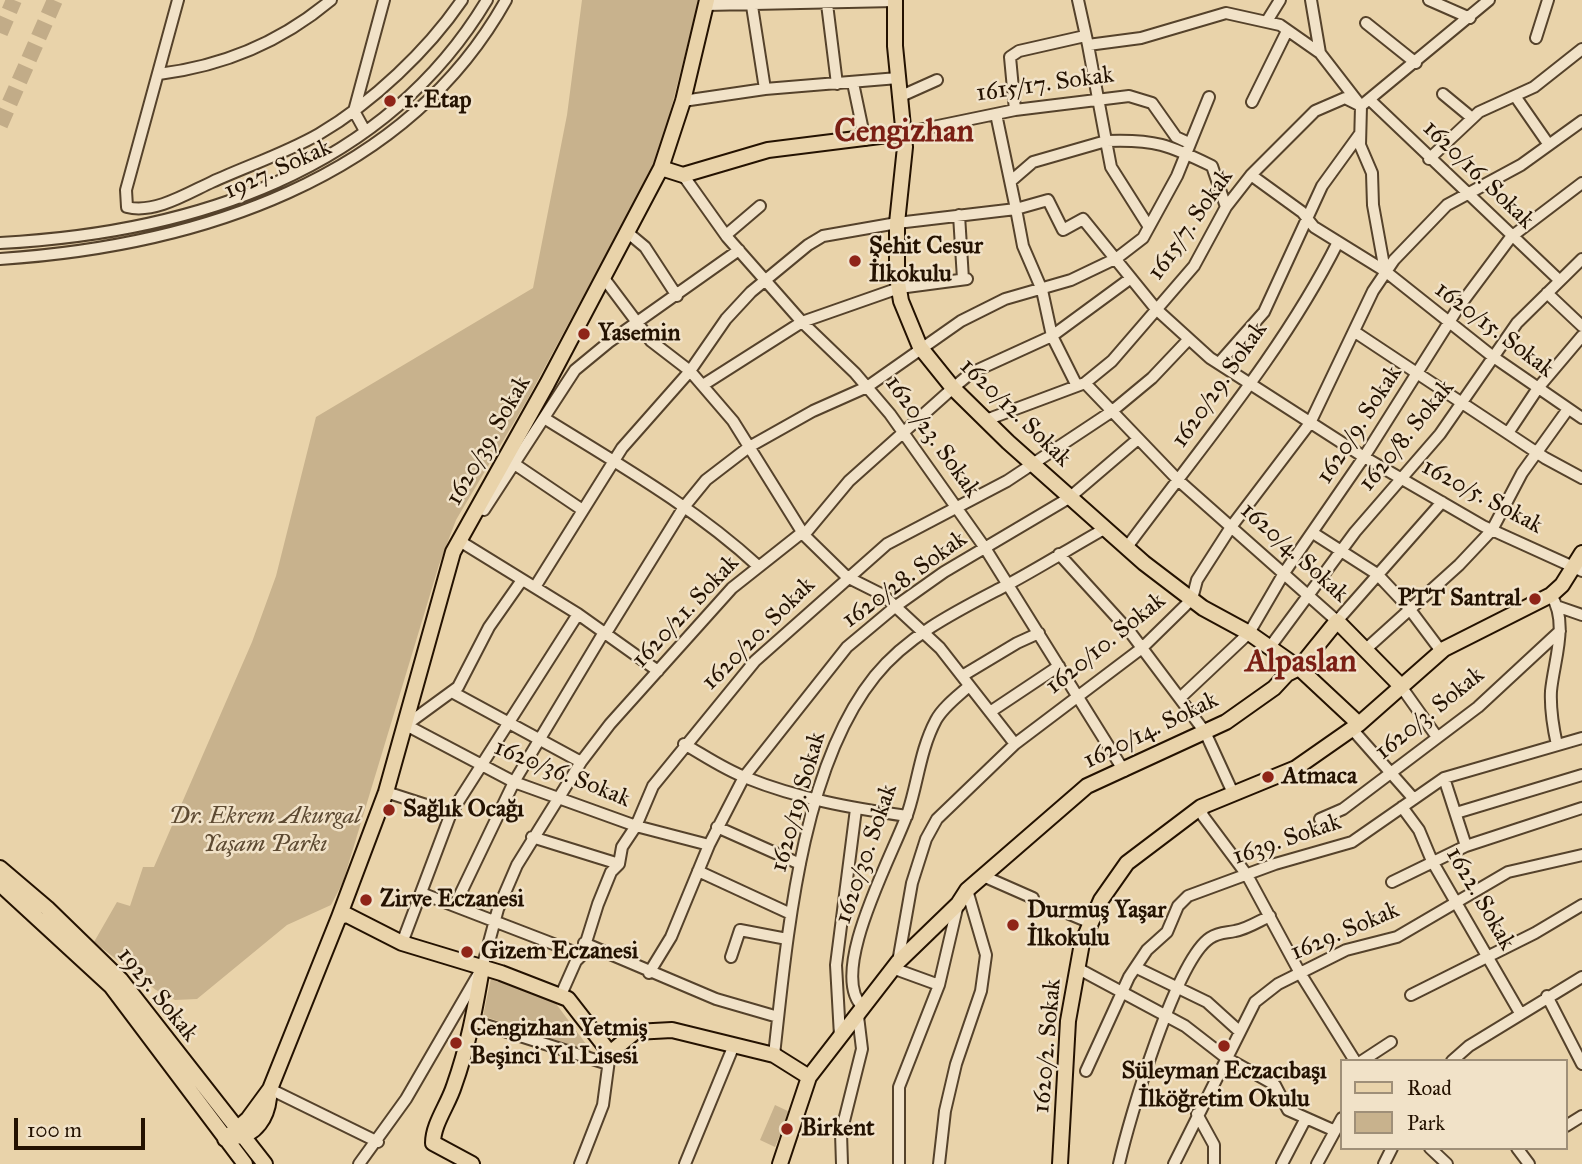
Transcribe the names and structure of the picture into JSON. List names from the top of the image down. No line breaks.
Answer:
{"streets":{"main road":["1615/17. Sokak","1620/12. Sokak","1620/39. Sokak","1620/4. Sokak","1620/14. Sokak","1925. Sokak","1620/2. Sokak"],"street":["1927. Sokak","1620/16. Sokak","1615/7. Sokak","1620/15. Sokak","1620/29. Sokak","1620/9. Sokak","1620/8. Sokak","1620/23. Sokak","1620/5. Sokak","1620/28. Sokak","1620/21. Sokak","1620/20. Sokak","1620/10. Sokak","1620/3. Sokak","1620/36. Sokak","1620/19. Sokak","1639. Sokak","1620/30. Sokak","1622. Sokak","1629. Sokak"]},"crossings":[["1615/17. Sokak","1620/12. Sokak"],["1615/17. Sokak","1620/23. Sokak"],["1615/17. Sokak","1620/4. Sokak"],["1620/16. Sokak","1615/7. Sokak"],["1620/16. Sokak","1620/9. Sokak"],["1620/16. Sokak","1620/8. Sokak"],["1620/16. Sokak","1620/10. Sokak"],["1615/7. Sokak","1620/15. Sokak"],["1615/7. Sokak","1620/12. Sokak"],["1615/7. Sokak","1620/5. Sokak"],["1615/7. Sokak","1620/4. Sokak"],["1620/15. Sokak","1620/29. Sokak"],["1620/15. Sokak","1620/9. Sokak"],["1620/15. Sokak","1620/8. Sokak"],["1620/15. Sokak","1620/10. Sokak"],["1620/29. Sokak","1620/12. Sokak"],["1620/29. Sokak","1620/5. Sokak"],["1620/29. Sokak","1620/4. Sokak"],["1620/12. Sokak","1620/9. Sokak"],["1620/12. Sokak","1620/8. Sokak"],["1620/12. Sokak","1620/28. Sokak"],["1620/12. Sokak","1620/21. Sokak"],["1620/12. Sokak","1620/20. Sokak"],["1620/12. Sokak","1620/10. Sokak"],["1620/12. Sokak","1620/14. Sokak"],["1620/12. Sokak","1620/19. Sokak"],["1620/12. Sokak","1620/2. Sokak"],["1620/9. Sokak","1620/5. Sokak"],["1620/9. Sokak","1620/4. Sokak"],["1620/8. Sokak","1620/5. Sokak"],["1620/8. Sokak","1620/4. Sokak"],["1620/23. Sokak","1620/28. Sokak"],["1620/23. Sokak","1620/21. Sokak"],["1620/23. Sokak","1620/20. Sokak"],["1620/23. Sokak","1620/10. Sokak"],["1620/23. Sokak","1620/14. Sokak"],["1620/23. Sokak","1620/19. Sokak"],["1620/39. Sokak","1620/36. Sokak"],["1620/39. Sokak","1925. Sokak"],["1620/5. Sokak","1620/4. Sokak"],["1620/5. Sokak","1620/21. Sokak"],["1620/5. Sokak","1620/20. Sokak"],["1620/5. Sokak","1620/10. Sokak"],["1620/5. Sokak","1620/14. Sokak"],["1620/4. Sokak","1620/28. Sokak"],["1620/4. Sokak","1620/21. Sokak"],["1620/4. Sokak","1620/20. Sokak"],["1620/4. Sokak","1620/10. Sokak"],["1620/4. Sokak","1620/3. Sokak"],["1620/4. Sokak","1620/14. Sokak"],["1620/4. Sokak","1620/2. Sokak"],["1620/28. Sokak","1620/36. Sokak"],["1620/21. Sokak","1620/36. Sokak"],["1620/20. Sokak","1620/36. Sokak"],["1620/10. Sokak","1620/14. Sokak"],["1620/14. Sokak","1620/30. Sokak"],["1639. Sokak","1622. Sokak"],["1622. Sokak","1629. Sokak"]],"districts":["Cengizhan","Alpaslan"],"parks":["Dr. Ekrem Akurgal Yaşam Parkı"],"places":["1. Etap","Şehit Cesur İlkokulu","Yasemin","PTT Santral","Atmaca","Sağlık Ocağı","Zirve Eczanesi","Durmuş Yaşar İlkokulu","Gizem Eczanesi","Cengizhan Yetmiş Beşinci Yıl Lisesi","Süleyman Eczacıbaşı İlköğretim Okulu","Birkent"],"legend":["Road","Park"],"scale_bar":"100 m"}
